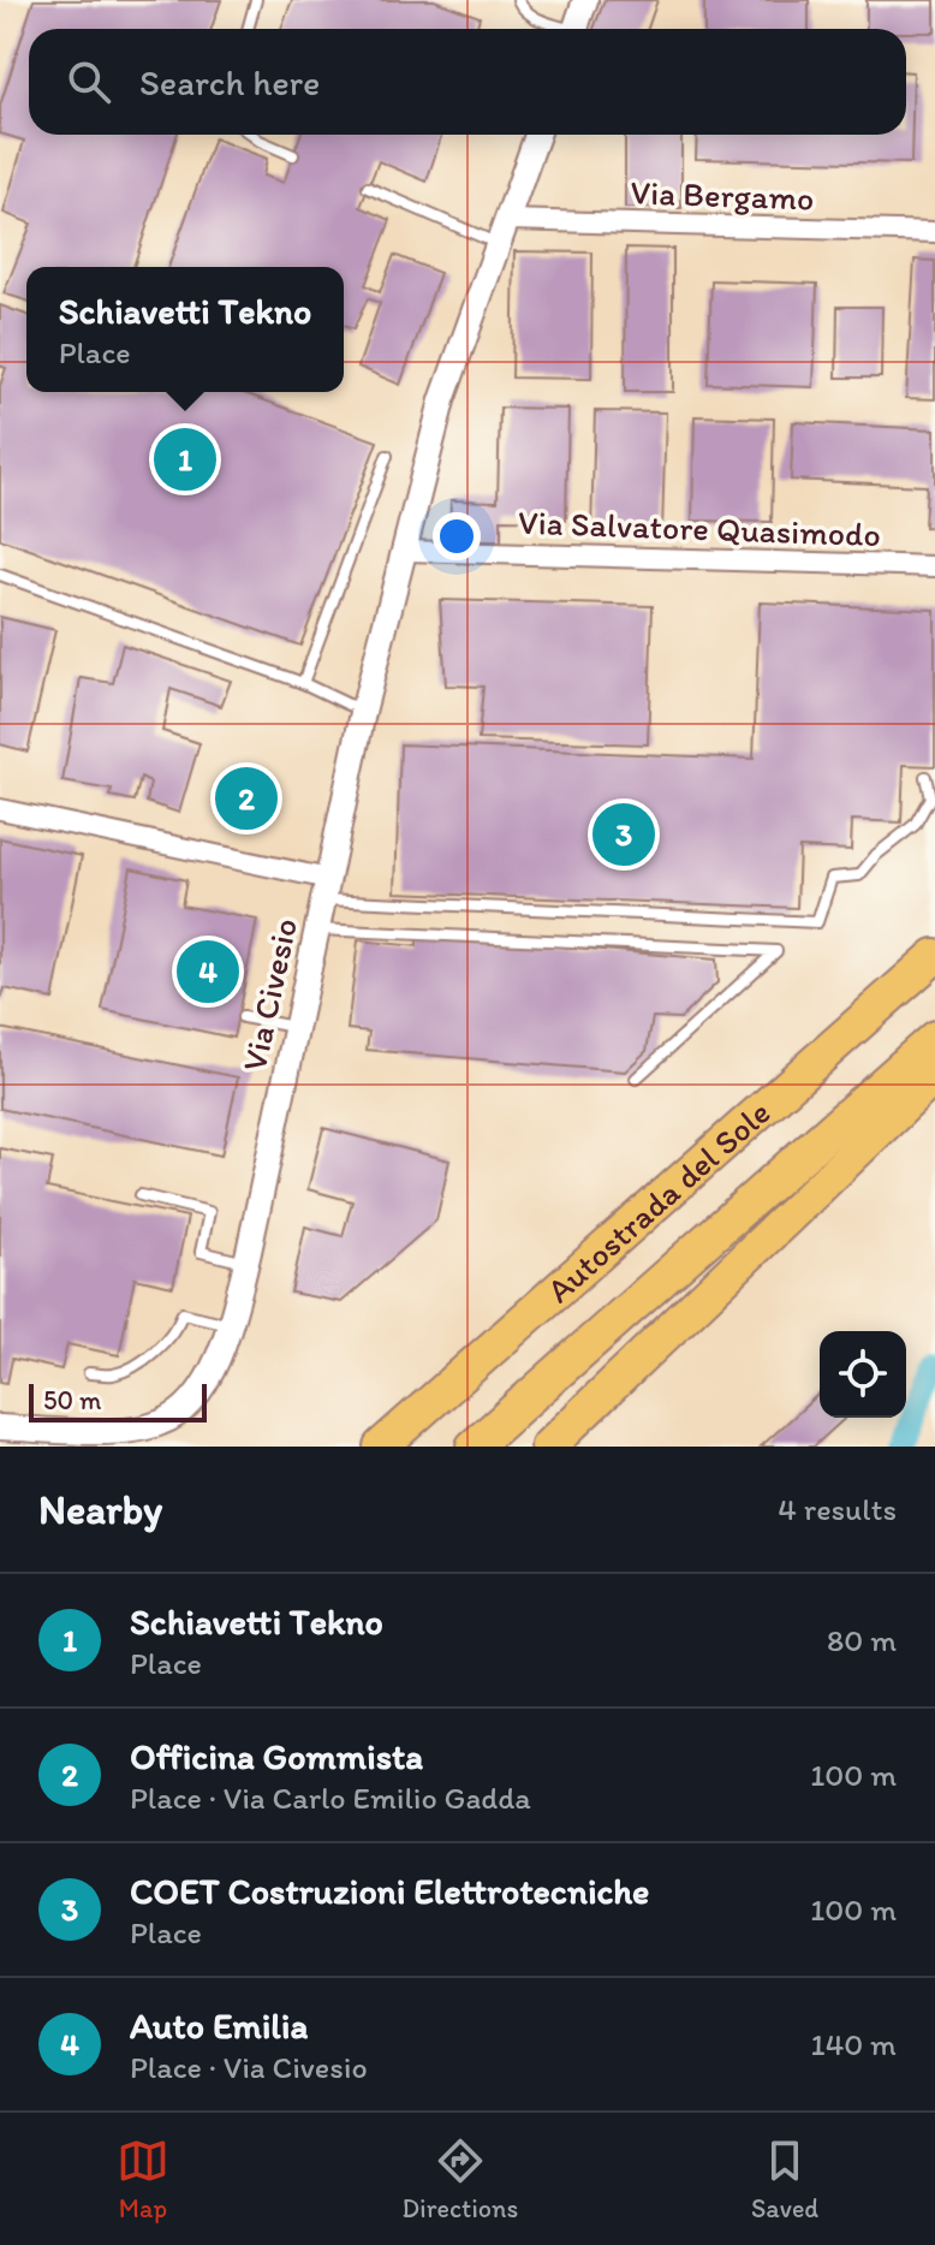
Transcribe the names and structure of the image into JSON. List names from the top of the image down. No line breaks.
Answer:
{"streets":{"highway":["Autostrada del Sole"],"street":["Via Bergamo","Via Salvatore Quasimodo","Via Civesio"]},"crossings":[["Via Bergamo","Via Civesio"],["Via Salvatore Quasimodo","Via Civesio"]],"scale_bar":"50 m","page":{"search":"Search here","popup":["Schiavetti Tekno","Place"],"pins":["1","2","3","4"],"scale":"50 m","heading":["Nearby","4 results"],"list":[{"mark":"1","name":"Schiavetti Tekno","note":"Place","value":"80 m"},{"mark":"2","name":"Officina Gommista","note":"Place · Via Carlo Emilio Gadda","value":"100 m"},{"mark":"3","name":"COET Costruzioni Elettrotecniche","note":"Place","value":"100 m"},{"mark":"4","name":"Auto Emilia","note":"Place · Via Civesio","value":"140 m"}],"nav":["Map","Directions","Saved"]}}
